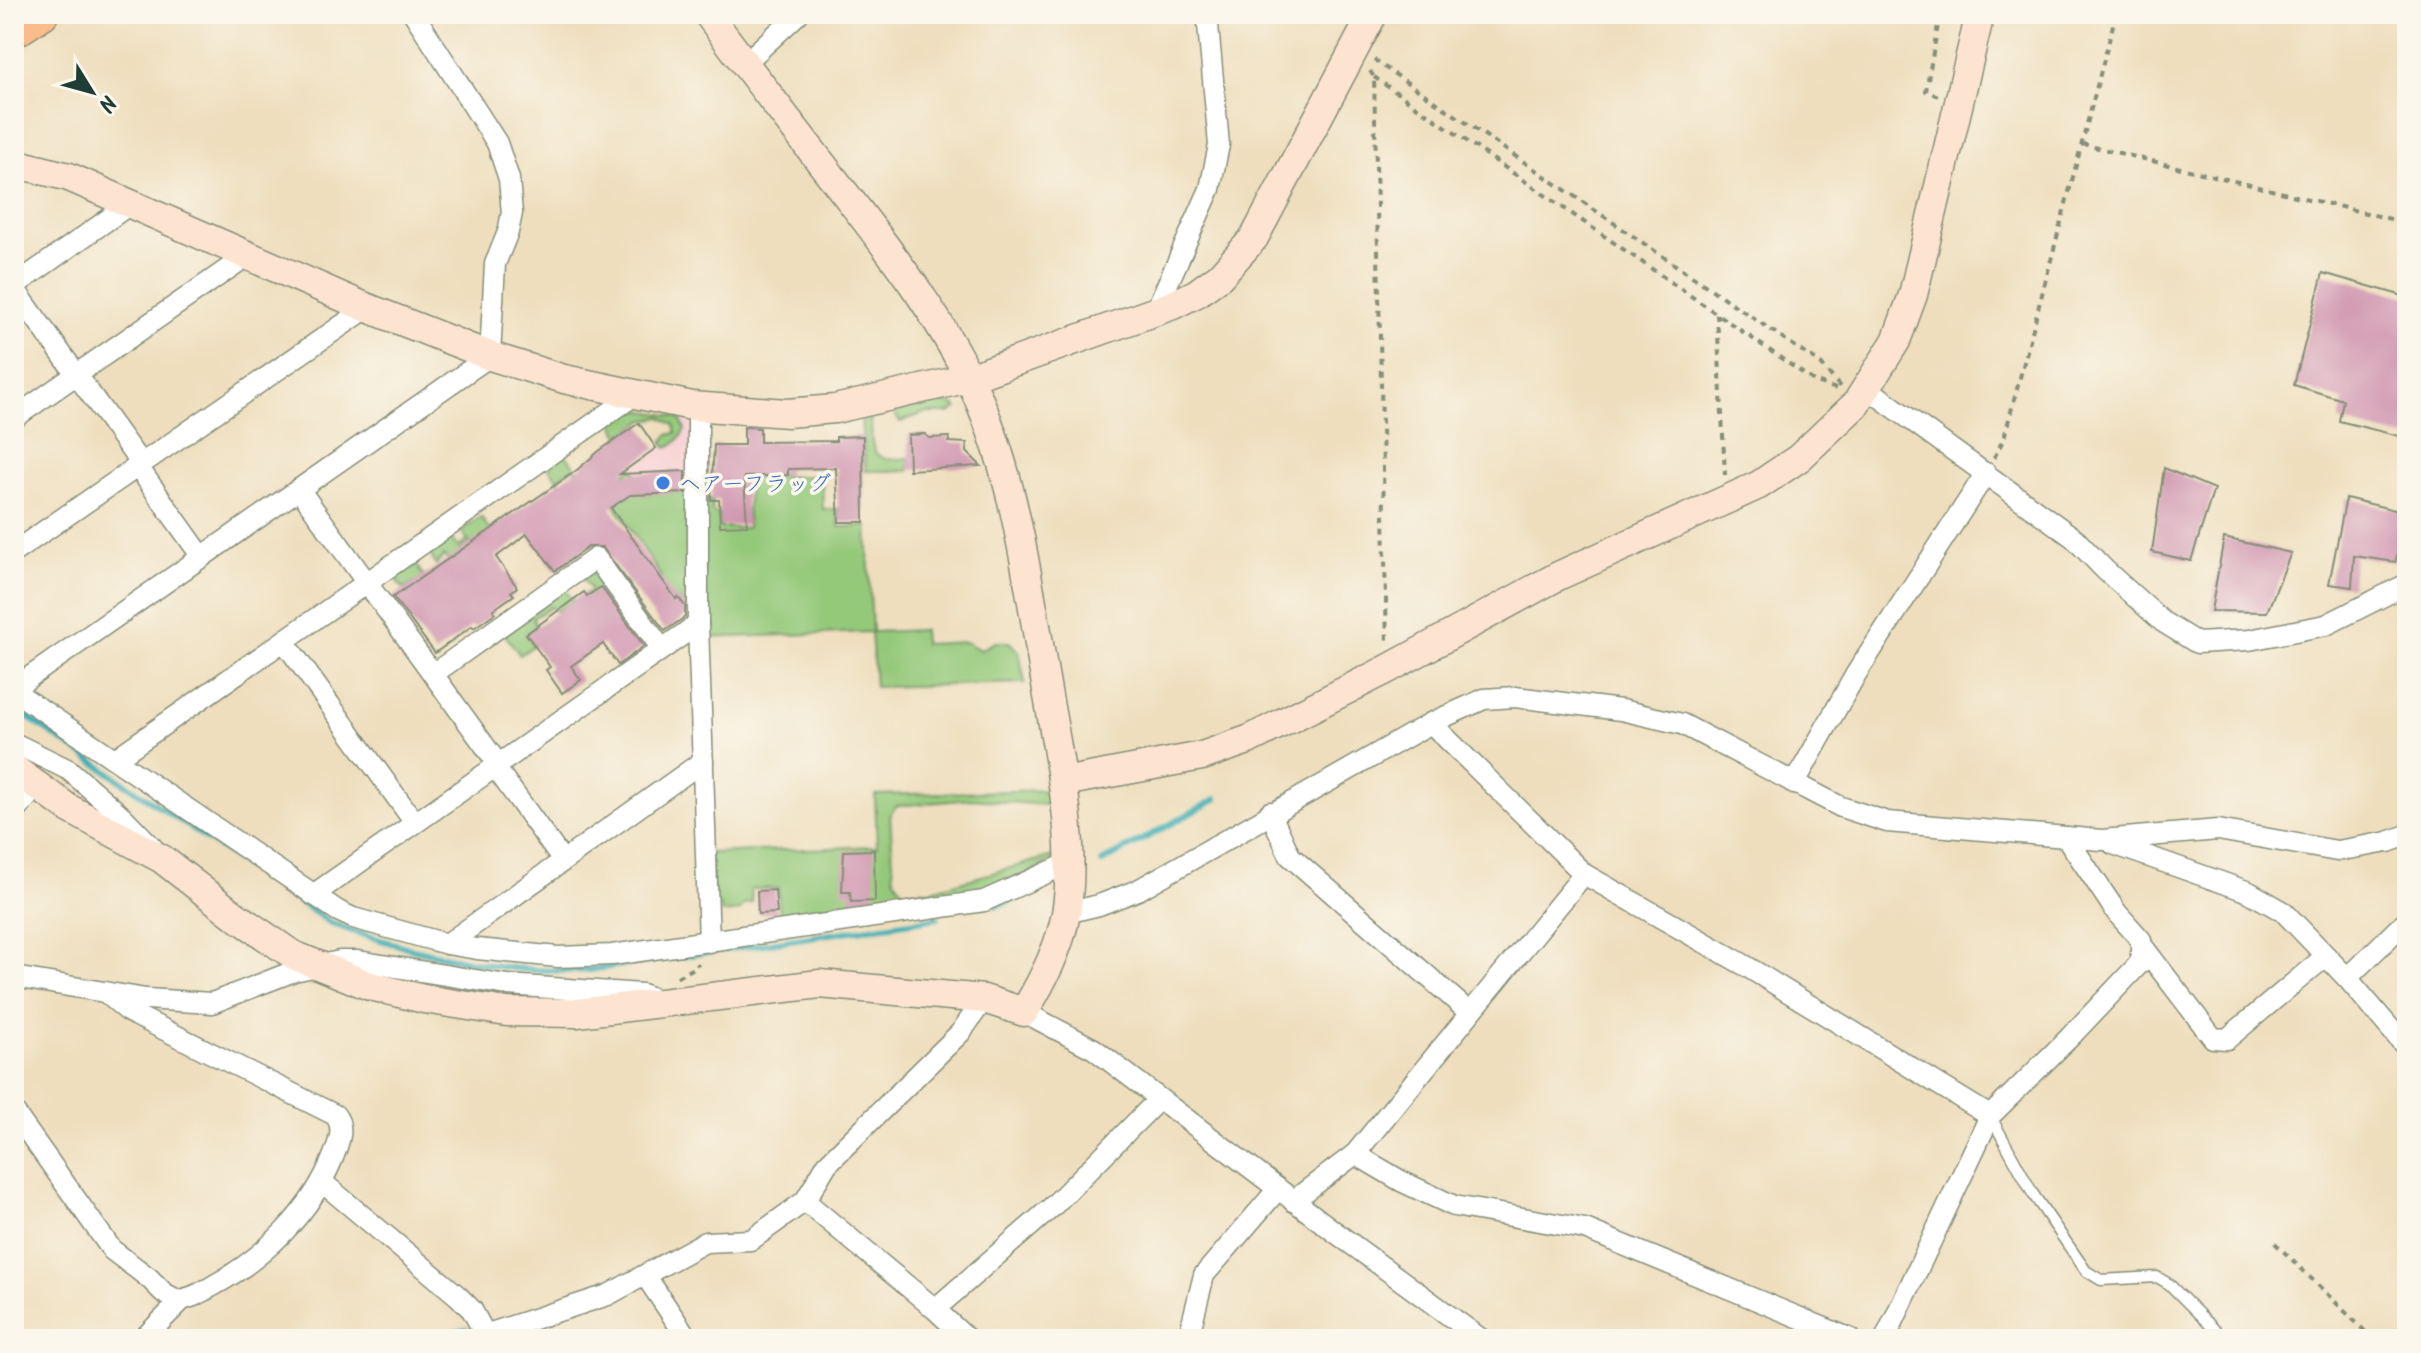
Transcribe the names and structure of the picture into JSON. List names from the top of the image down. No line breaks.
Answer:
{"places":["ヘアーフラッグ"],"north":"bottom right"}
